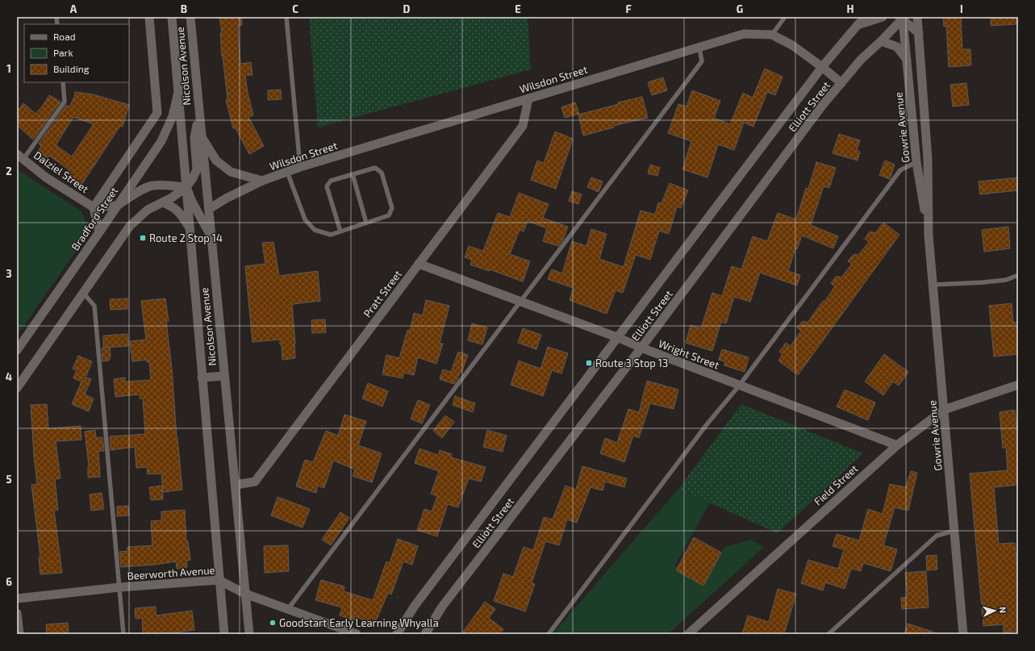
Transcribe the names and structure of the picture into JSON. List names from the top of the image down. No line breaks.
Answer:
{"streets":{"street":["Nicolson Avenue","Wilsdon Street","Elliott Street","Gowrie Avenue","Dalziel Street","Bradford Street","Pratt Street","Wright Street","Field Street","Beerworth Avenue"]},"crossings":[["Nicolson Avenue","Wilsdon Street"],["Nicolson Avenue","Bradford Street"],["Nicolson Avenue","Pratt Street"],["Nicolson Avenue","Beerworth Avenue"],["Wilsdon Street","Elliott Street"],["Wilsdon Street","Pratt Street"],["Elliott Street","Gowrie Avenue"],["Elliott Street","Wright Street"],["Gowrie Avenue","Field Street"],["Pratt Street","Wright Street"],["Wright Street","Field Street"]],"places":{"transit":["Route 2 Stop 14","Route 3 Stop 13"],"other":["Goodstart Early Learning Whyalla"]},"legend":["Road","Park","Building"],"north":"right","grid":{"columns":["A","B","C","D","E","F","G","H","I"],"rows":["1","2","3","4","5","6"]}}
